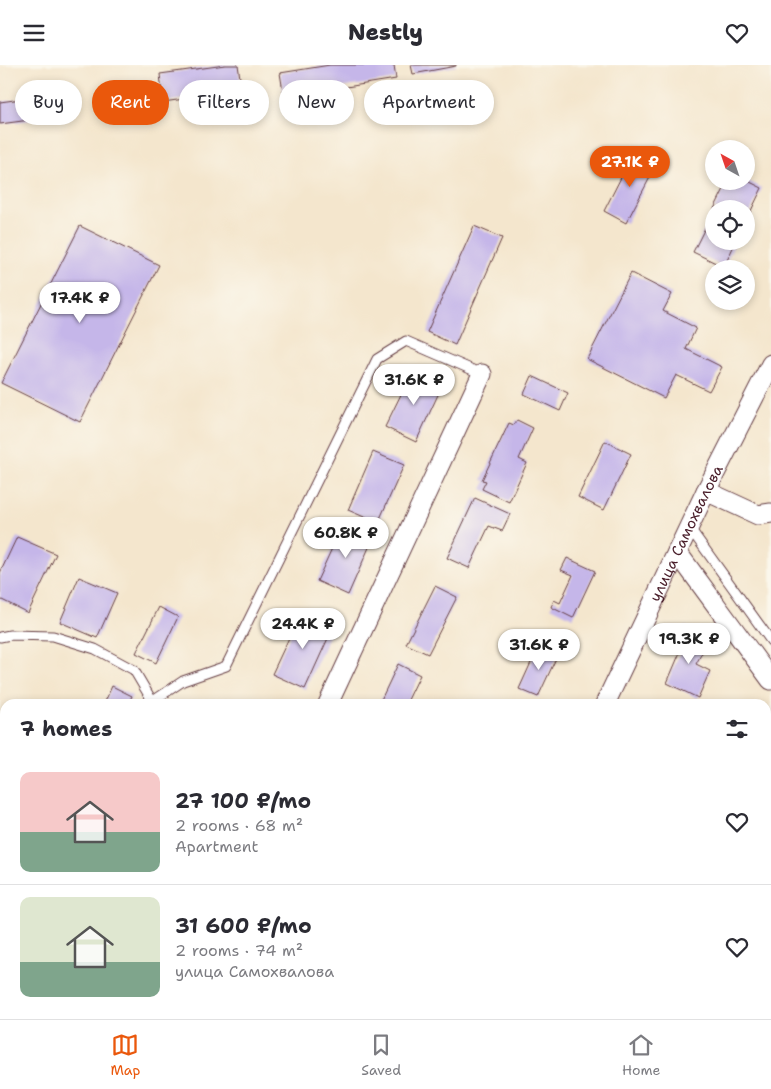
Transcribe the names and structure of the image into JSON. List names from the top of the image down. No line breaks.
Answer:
{"streets":{"street":["улица Самохвалова"]},"north":"top left","page":{"header":"Nestly","chip":["Buy","Rent","Filters","New","Apartment"],"price":["27.1K ₽","17.4K ₽","31.6K ₽","60.8K ₽","24.4K ₽","19.3K ₽","31.6K ₽"],"heading":"7 homes","list":[{"name":"27 100 ₽/mo","note":"2 rooms · 68 m² · Apartment"},{"name":"31 600 ₽/mo","note":"2 rooms · 74 m² · улица Самохвалова"}],"tabs":["Map","Saved","Home"]}}
